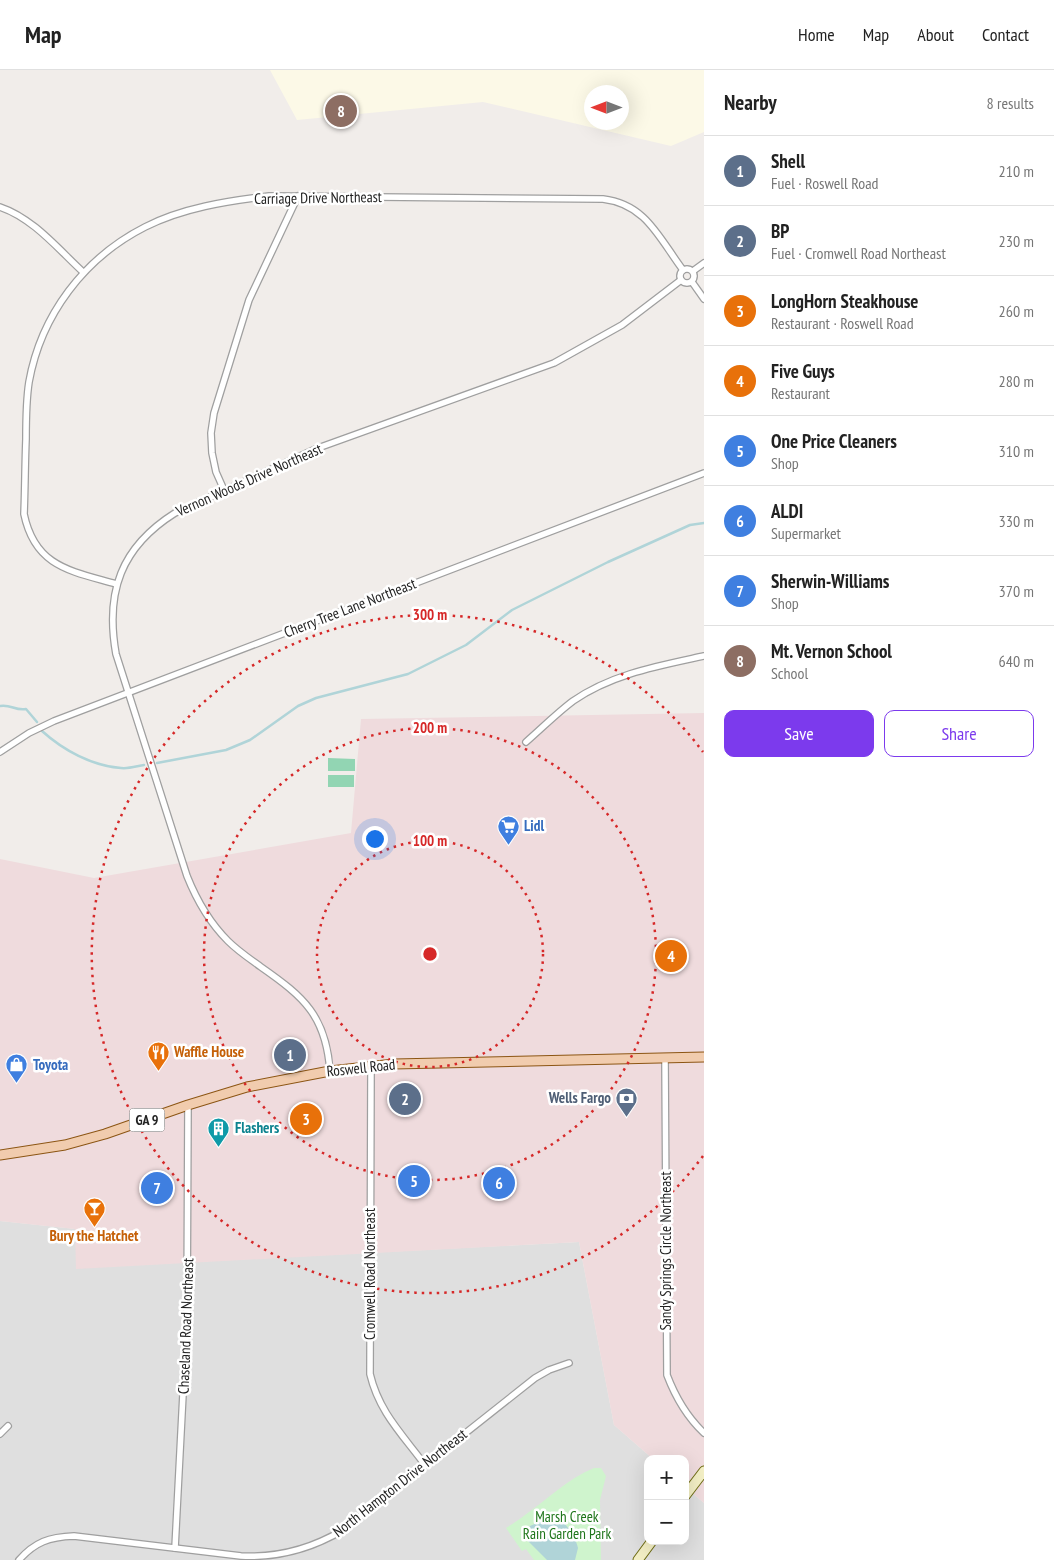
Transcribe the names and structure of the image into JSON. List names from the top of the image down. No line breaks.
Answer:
{"streets":{"main road":["Roswell Road","GA 9"],"street":["Carriage Drive Northeast","Vernon Woods Drive Northeast","Cherry Tree Lane Northeast","Sandy Springs Circle Northeast","Cromwell Road Northeast","Chaseland Road Northeast","North Hampton Drive Northeast"]},"crossings":[["Carriage Drive Northeast","Vernon Woods Drive Northeast"],["Vernon Woods Drive Northeast","Cherry Tree Lane Northeast"],["Vernon Woods Drive Northeast","Roswell Road"],["Roswell Road","Sandy Springs Circle Northeast"],["Roswell Road","Cromwell Road Northeast"],["Roswell Road","Chaseland Road Northeast"],["Cromwell Road Northeast","North Hampton Drive Northeast"],["Chaseland Road Northeast","North Hampton Drive Northeast"]],"parks":["Marsh Creek Rain Garden Park"],"places":{"supermarket":["Lidl"],"restaurant":["Waffle House"],"shop":["Toyota"],"bank":["Wells Fargo"],"building":["Flashers"],"bar":["Bury the Hatchet"]},"north":"left","page":{"header":"Map","nav":["Home","Map","About","Contact"],"heading":["Nearby","8 results"],"pins":["8","4","1","2","3","5","6","7"],"list":[{"mark":"1","name":"Shell","note":"Fuel · Roswell Road","value":"210 m"},{"mark":"2","name":"BP","note":"Fuel · Cromwell Road Northeast","value":"230 m"},{"mark":"3","name":"LongHorn Steakhouse","note":"Restaurant · Roswell Road","value":"260 m"},{"mark":"4","name":"Five Guys","note":"Restaurant","value":"280 m"},{"mark":"5","name":"One Price Cleaners","note":"Shop","value":"310 m"},{"mark":"6","name":"ALDI","note":"Supermarket","value":"330 m"},{"mark":"7","name":"Sherwin-Williams","note":"Shop","value":"370 m"},{"mark":"8","name":"Mt. Vernon School","note":"School","value":"640 m"}],"buttons":["Save","Share"],"map_buttons":["+","−"]},"rings":["300 m","200 m","100 m"]}
